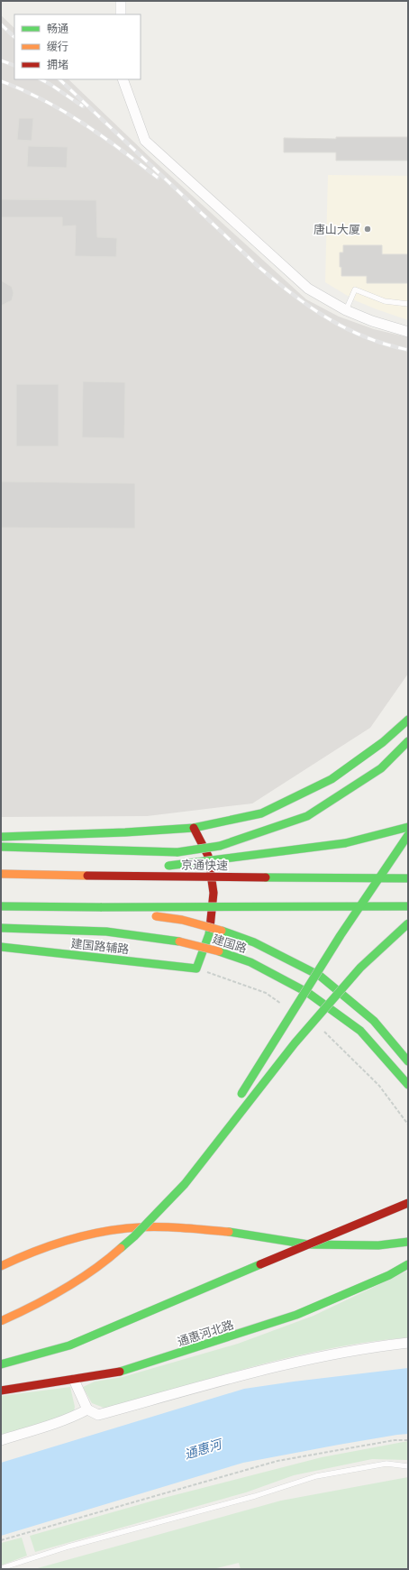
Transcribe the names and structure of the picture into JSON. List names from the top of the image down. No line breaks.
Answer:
{"streets":{"main road":["京通快速","建国路","建国路辅路","通惠河北路"]},"water":["通惠河"],"places":["唐山大厦"],"legend":["畅通","缓行","拥堵"]}
